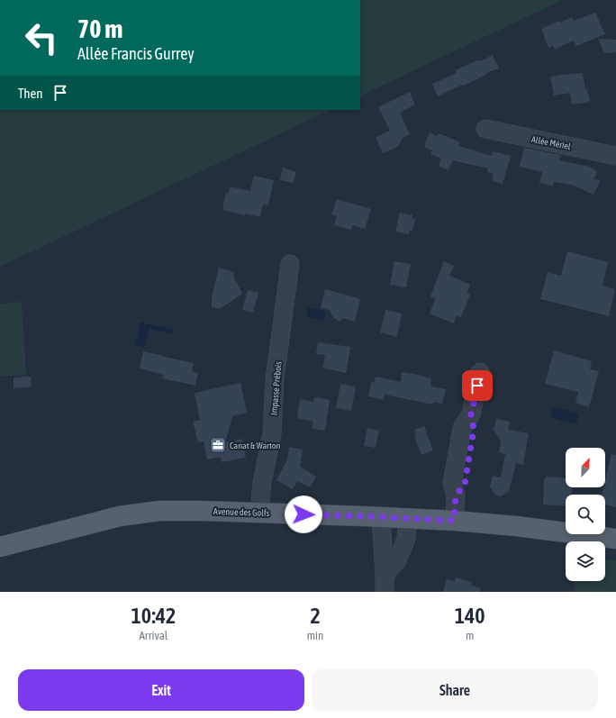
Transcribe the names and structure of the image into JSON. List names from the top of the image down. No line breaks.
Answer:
{"streets":{"main road":["Avenue des Golfs"],"street":["Allée Mériel","Impasse Prébois"]},"crossings":[["Impasse Prébois","Avenue des Golfs"]],"places":{"office":["Canat & Warton"]},"north":"top right","page":{"turn":["70 m","Allée Francis Gurrey"],"then":"Then","eta":["10:42","Arrival","2","min","140","m"],"buttons":["Exit","Share"]}}
